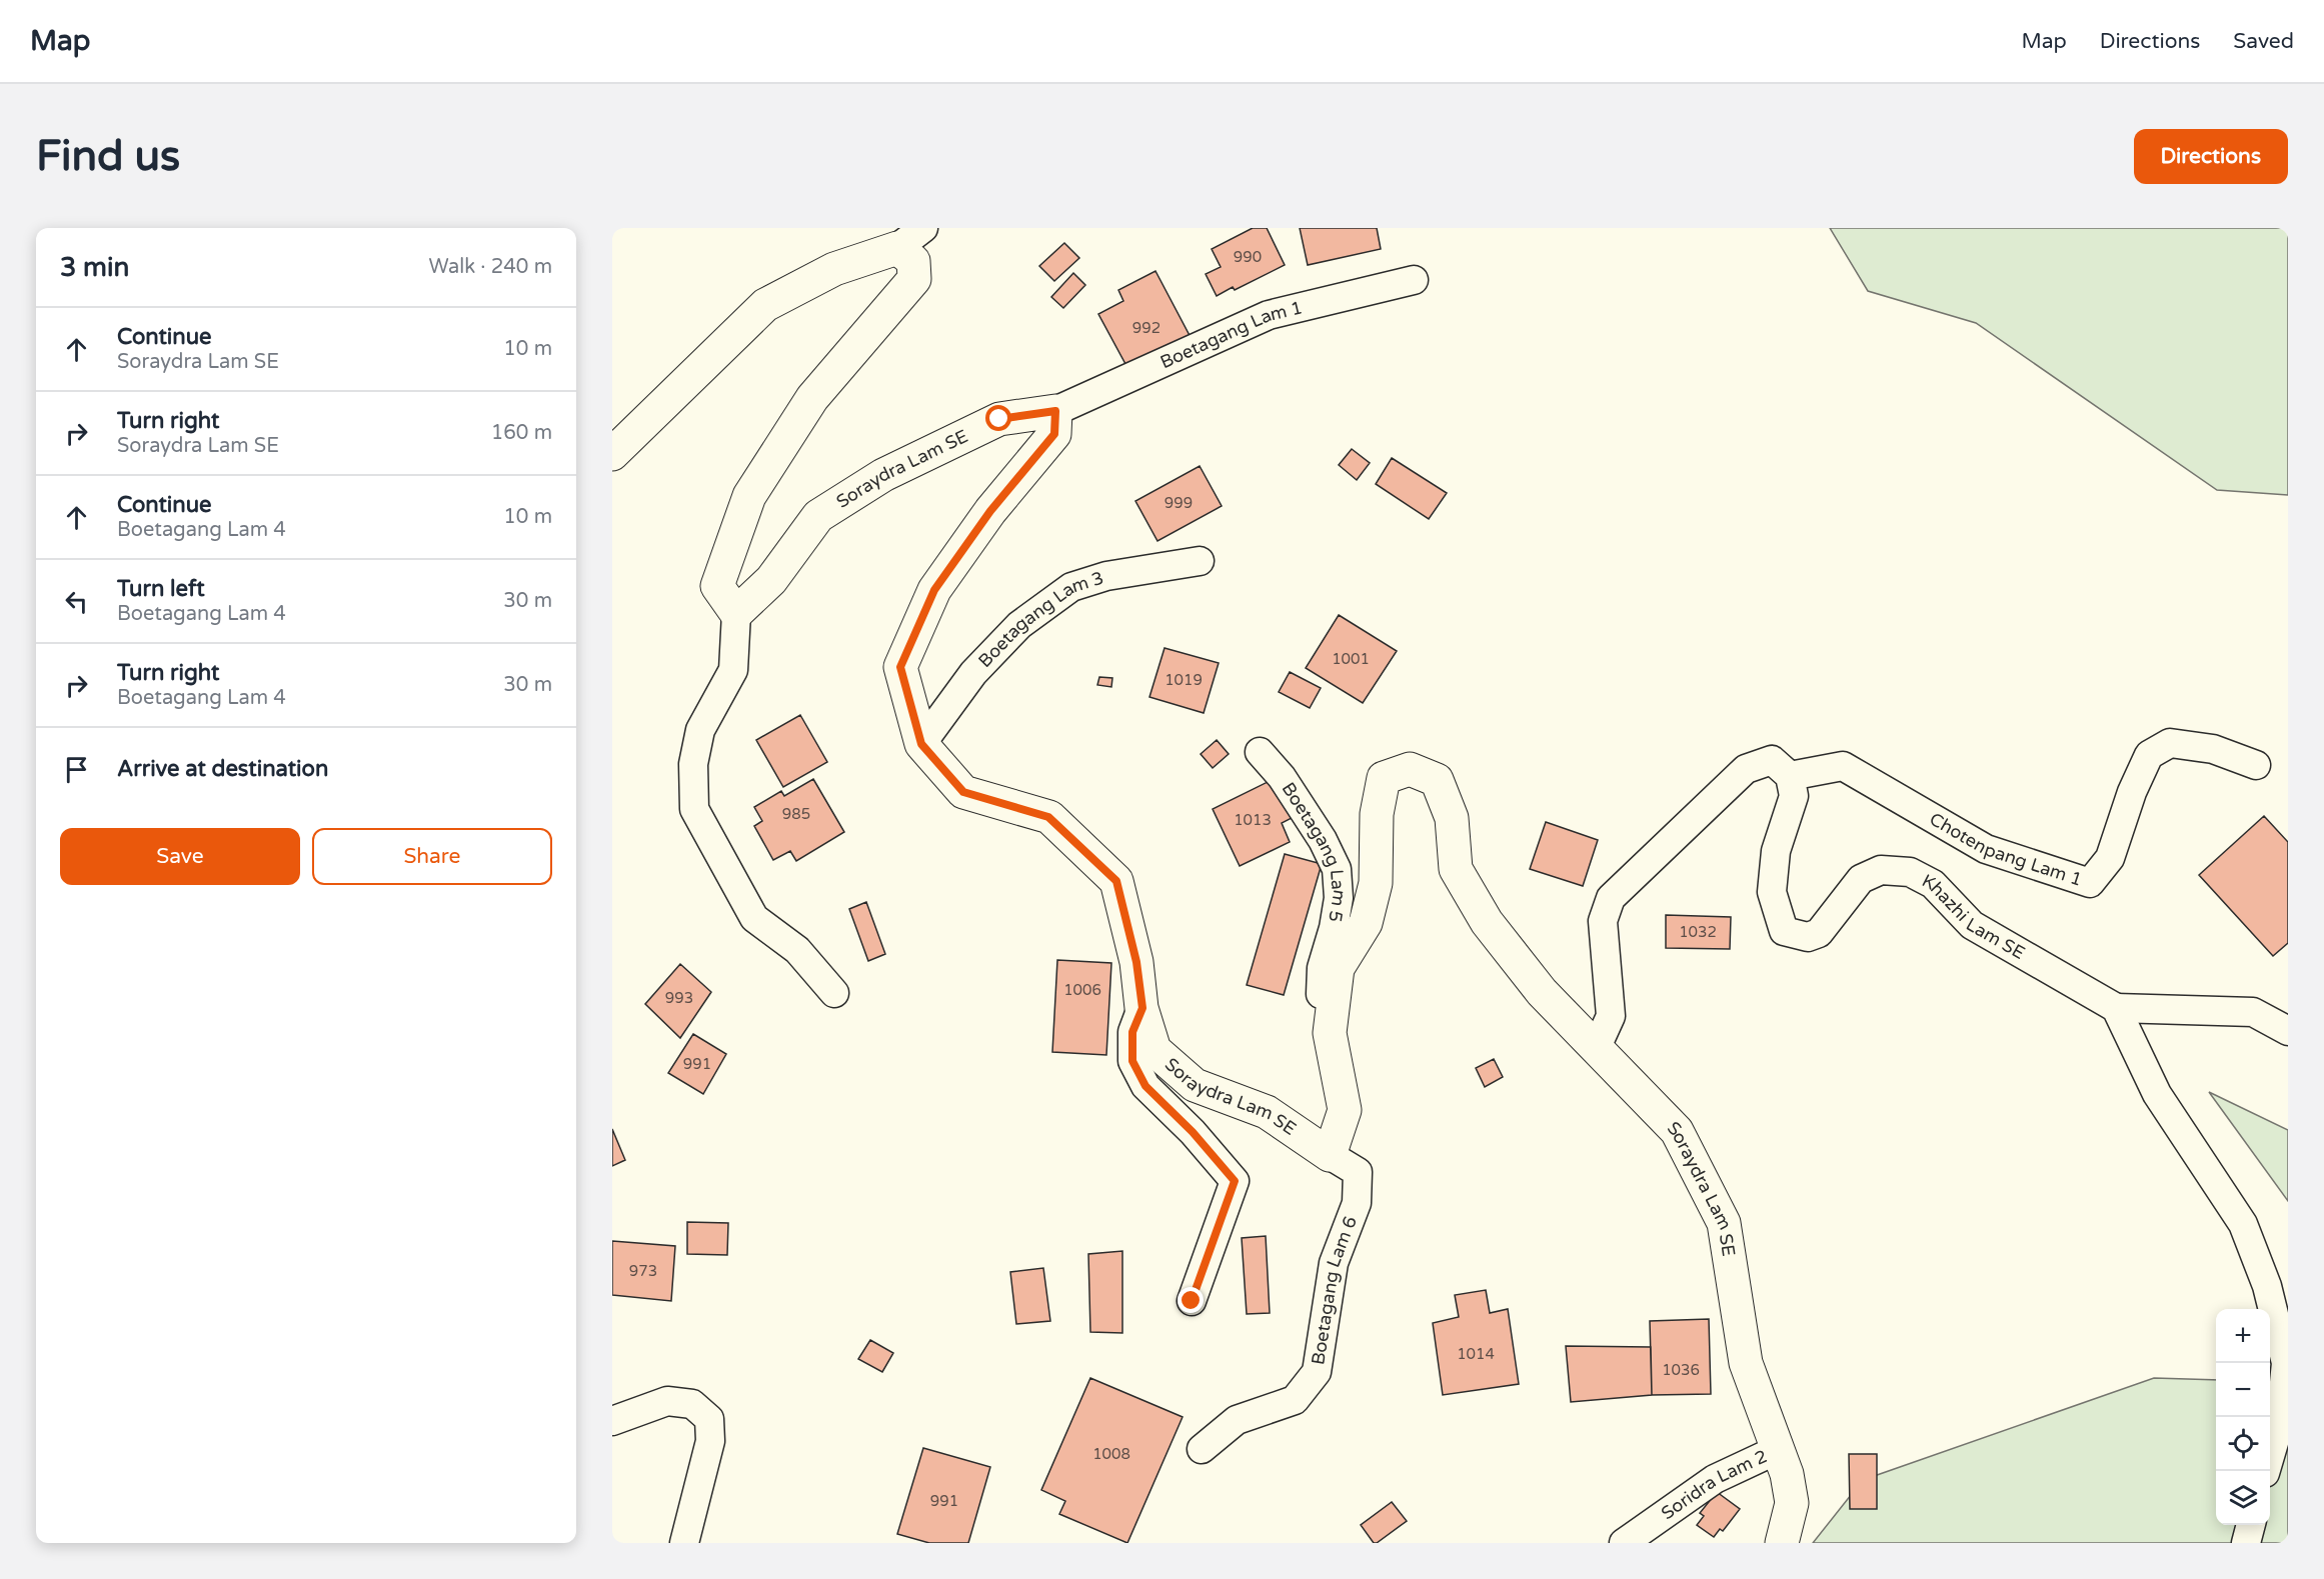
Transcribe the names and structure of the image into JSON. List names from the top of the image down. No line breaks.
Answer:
{"streets":{"street":["Boetagang Lam 1","Soraydra Lam SE","Boetagang Lam 3","Chotenpang Lam 1","Boetagang Lam 5","Khazhi Lam SE","Boetagang Lam 6","Soridra Lam 2"]},"crossings":[["Boetagang Lam 1","Soraydra Lam SE"],["Soraydra Lam SE","Boetagang Lam 3"],["Soraydra Lam SE","Boetagang Lam 5"],["Soraydra Lam SE","Boetagang Lam 6"],["Soraydra Lam SE","Soridra Lam 2"],["Chotenpang Lam 1","Khazhi Lam SE"]],"house_numbers":["990","992","999","1001","1019","985","1013","1032","1006","993","991","973","1014","1036","1008","991"],"page":{"header":"Map","nav":["Map","Directions","Saved"],"buttons":["Directions",["Save","Share"]],"title":"Find us","heading":["3 min","Walk · 240 m"],"list":[["Continue","Soraydra Lam SE","10 m"],["Turn right","Soraydra Lam SE","160 m"],["Continue","Boetagang Lam 4","10 m"],["Turn left","Boetagang Lam 4","30 m"],["Turn right","Boetagang Lam 4","30 m"],"Arrive at destination"],"map_buttons":["+","−"]}}
